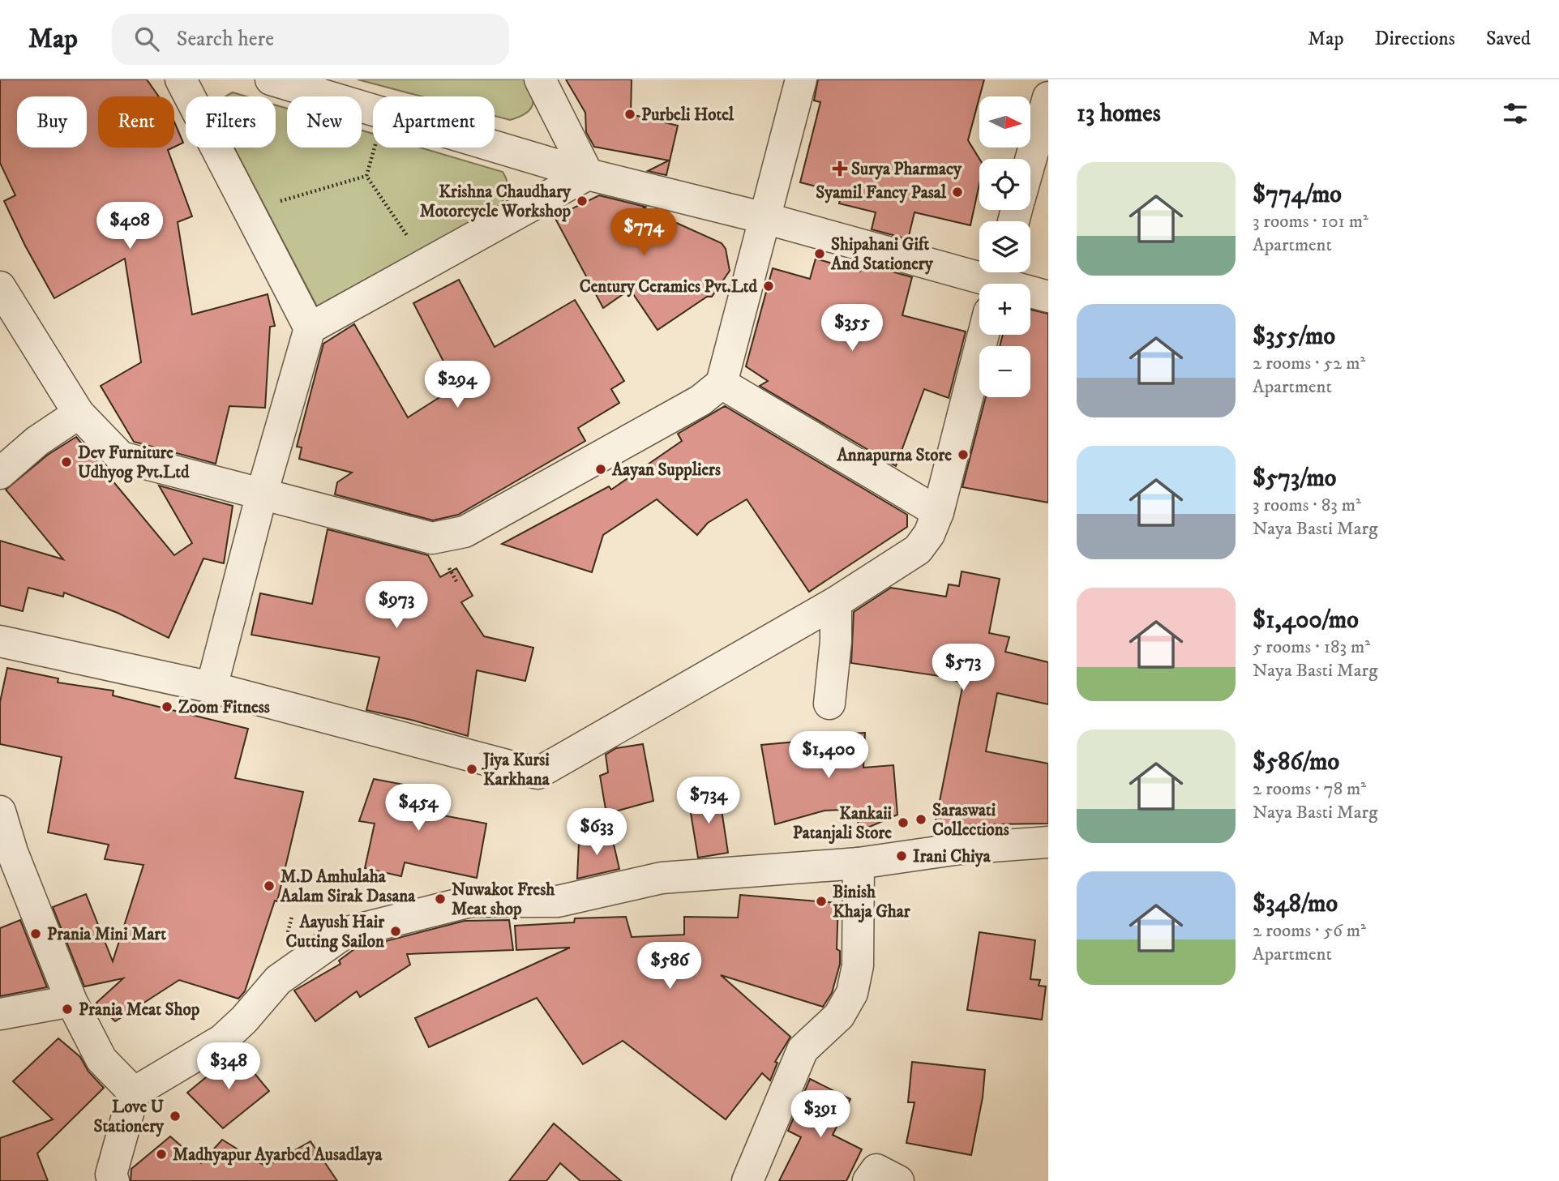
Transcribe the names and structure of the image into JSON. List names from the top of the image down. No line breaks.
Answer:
{"places":{"other":["Purbeli Hotel","Syamil Fancy Pasal","Krishna Chaudhary Motorcycle Workshop","Shipahani Gift And Stationery","Century Ceramics Pvt.Ltd","Annapurna Store","Dev Furniture Udhyog Pvt.Ltd","Aayan Suppliers","Zoom Fitness","Jiya Kursi Karkhana","Saraswati Collections","Kankaii Patanjali Store","Irani Chiya","M.D Amhulaha Aalam Sirak Dasana","Nuwakot Fresh Meat shop","Binish Khaja Ghar","Aayush Hair Cutting Sailon","Prania Mini Mart","Prania Meat Shop","Love U Stationery","Madhyapur Ayarbed Ausadlaya"],"health":["Surya Pharmacy"]},"north":"right","page":{"header":"Map","search":"Search here","nav":["Map","Directions","Saved"],"heading":"13 homes","map_buttons":["+","−"],"chip":["Buy","Rent","Filters","New","Apartment"],"list":[{"name":"$774/mo","note":"3 rooms · 101 m² · Apartment"},{"name":"$355/mo","note":"2 rooms · 52 m² · Apartment"},{"name":"$573/mo","note":"3 rooms · 83 m² · Naya Basti Marg"},{"name":"$1,400/mo","note":"5 rooms · 183 m² · Naya Basti Marg"},{"name":"$586/mo","note":"2 rooms · 78 m² · Naya Basti Marg"},{"name":"$348/mo","note":"2 rooms · 56 m² · Apartment"}],"price":["$408","$774","$355","$294","$973","$573","$1,400","$734","$454","$633","$586","$348","$391"]}}
